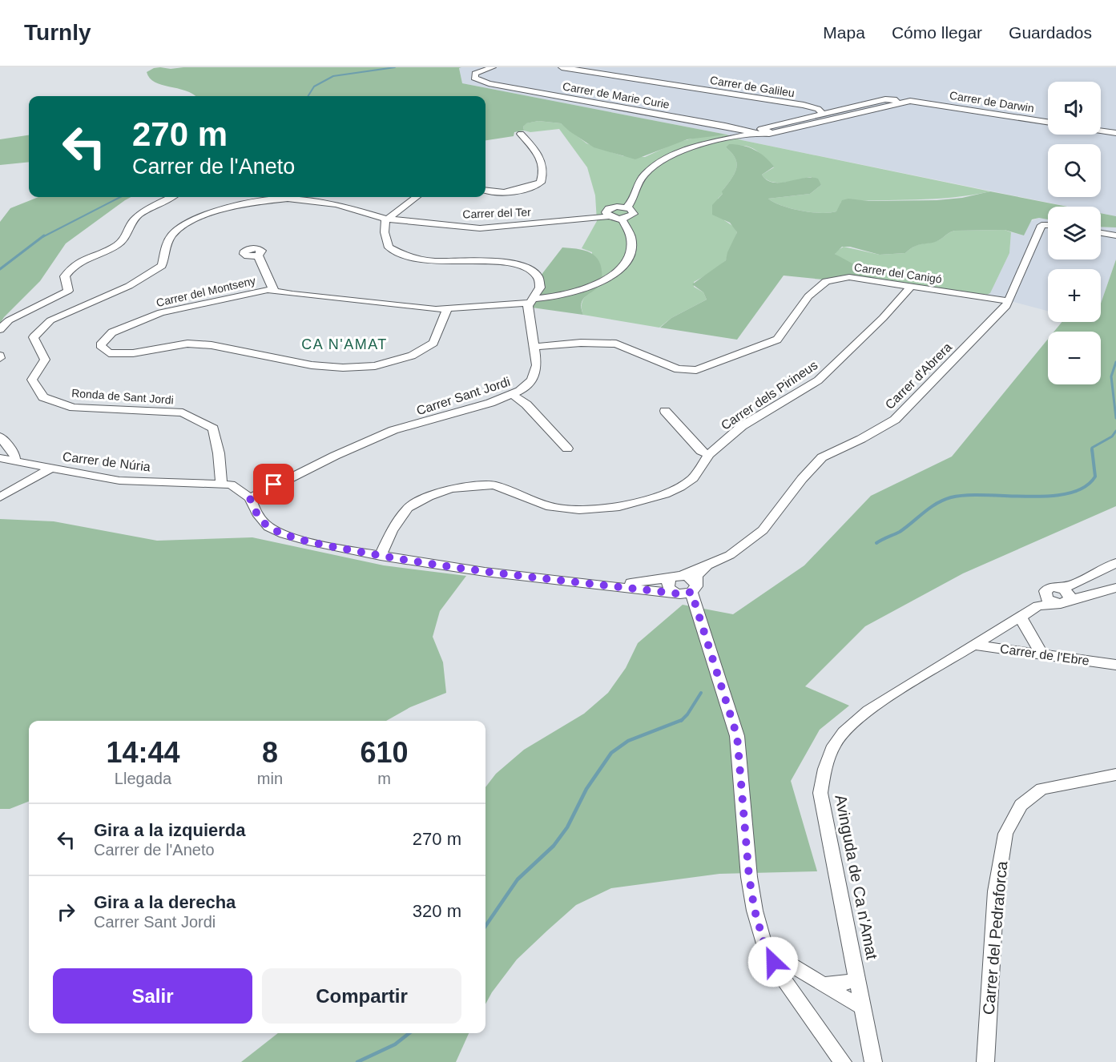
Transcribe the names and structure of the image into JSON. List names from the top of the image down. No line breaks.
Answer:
{"streets":{"street":["Carrer de Galileu","Carrer de Marie Curie","Carrer de Darwin","Carrer del Ter","Carrer del Canigó","Carrer del Montseny","Carrer d'Abrera","Carrer dels Pirineus","Carrer Sant Jordi","Ronda de Sant Jordi","Carrer de Núria","Carrer de l'Ebre","Avinguda de Ca n'Amat","Carrer del Pedraforca"]},"crossings":[["Carrer de Marie Curie","Carrer de Darwin"],["Carrer del Ter","Carrer Sant Jordi"],["Carrer del Ter","Ronda de Sant Jordi"],["Carrer del Canigó","Carrer d'Abrera"],["Carrer del Canigó","Carrer dels Pirineus"],["Carrer del Canigó","Carrer Sant Jordi"],["Carrer del Montseny","Carrer Sant Jordi"],["Carrer Sant Jordi","Ronda de Sant Jordi"],["Carrer Sant Jordi","Carrer de Núria"],["Ronda de Sant Jordi","Carrer de Núria"],["Carrer de l'Ebre","Avinguda de Ca n'Amat"]],"districts":["CA N'AMAT"],"page":{"header":"Turnly","nav":["Mapa","Cómo llegar","Guardados"],"map_buttons":["+","−"],"turn":["270 m","Carrer de l'Aneto"],"eta":["14:44","Llegada","8","min","610","m"],"list":[{"name":"Gira a la izquierda","note":"Carrer de l'Aneto","value":"270 m"},{"name":"Gira a la derecha","note":"Carrer Sant Jordi","value":"320 m"}],"buttons":["Salir","Compartir"]}}
